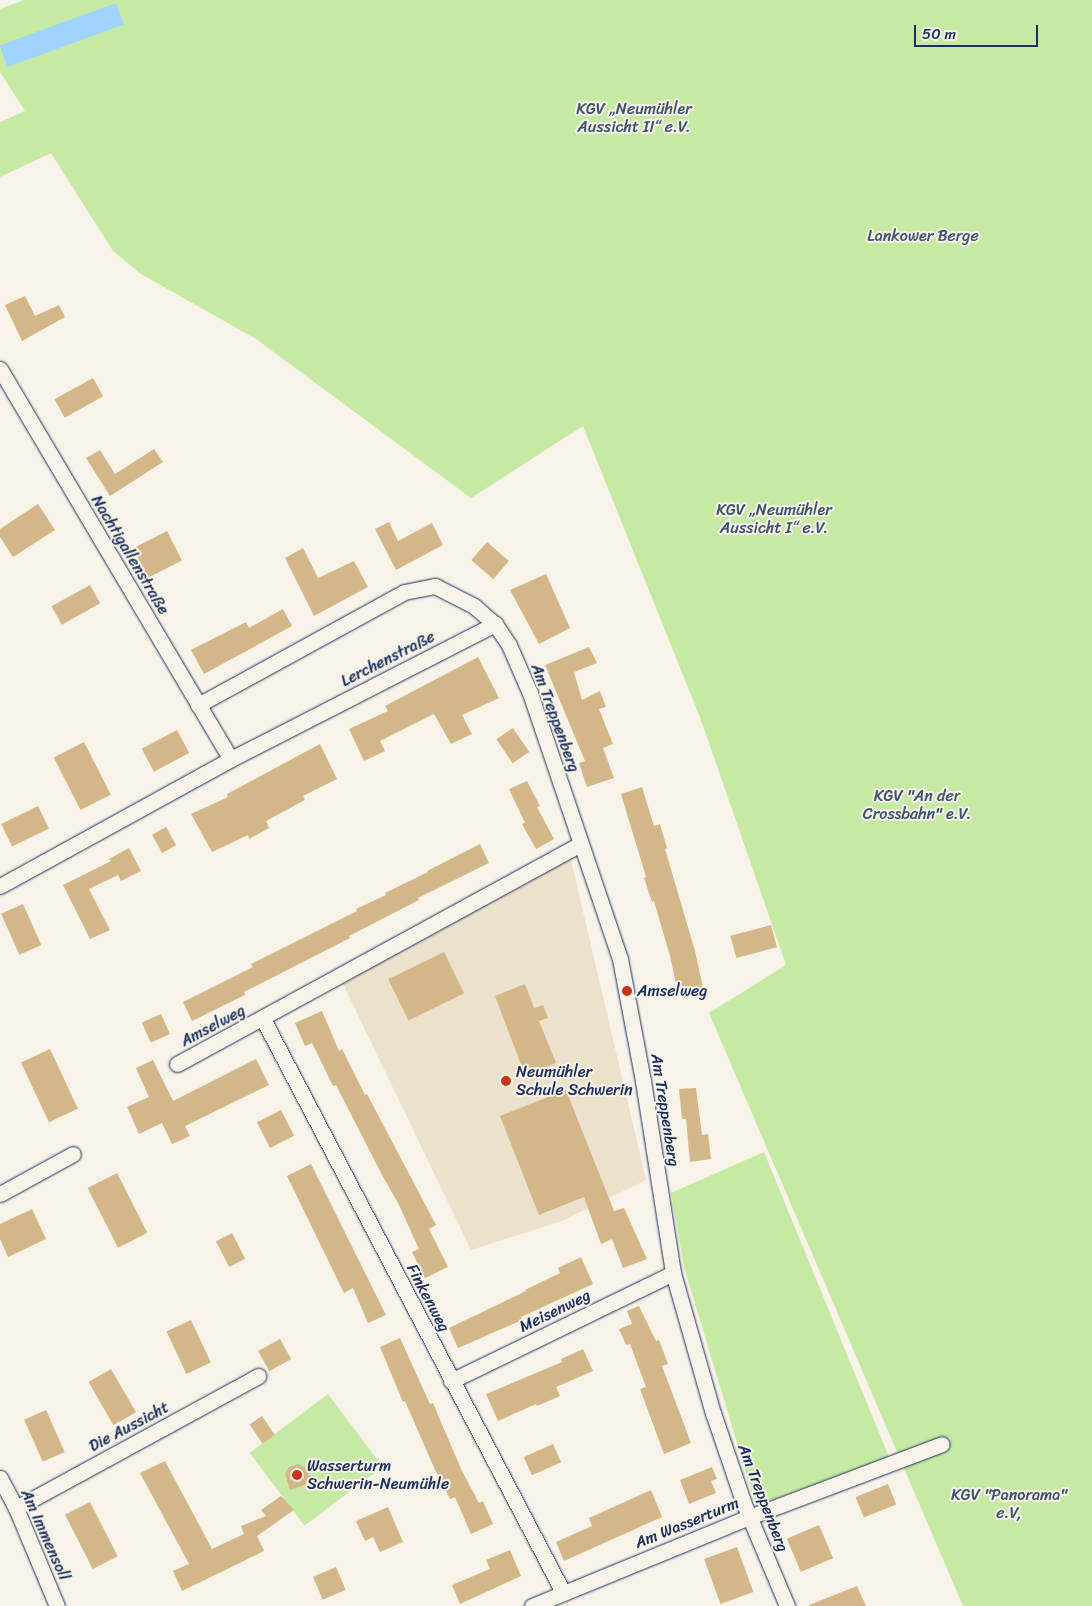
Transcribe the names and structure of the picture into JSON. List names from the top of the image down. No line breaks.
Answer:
{"streets":{"street":["Nachtigallenstraße","Lerchenstraße","Am Treppenberg","Amselweg","Finkenweg","Meisenweg","Die Aussicht","Am Wasserturm","Am Immensoll"]},"crossings":[["Nachtigallenstraße","Lerchenstraße"],["Lerchenstraße","Am Treppenberg"],["Am Treppenberg","Amselweg"],["Am Treppenberg","Meisenweg"],["Am Treppenberg","Am Wasserturm"],["Amselweg","Finkenweg"],["Finkenweg","Meisenweg"],["Finkenweg","Am Wasserturm"],["Die Aussicht","Am Immensoll"]],"parks":["KGV „Neumühler Aussicht II“ e.V.","Lankower Berge","KGV „Neumühler Aussicht I“ e.V.","KGV \"An der Crossbahn\" e.V.","KGV \"Panorama\" e.V,"],"places":["Amselweg","Neumühler Schule Schwerin","Wasserturm Schwerin-Neumühle"],"scale_bar":"50 m"}
